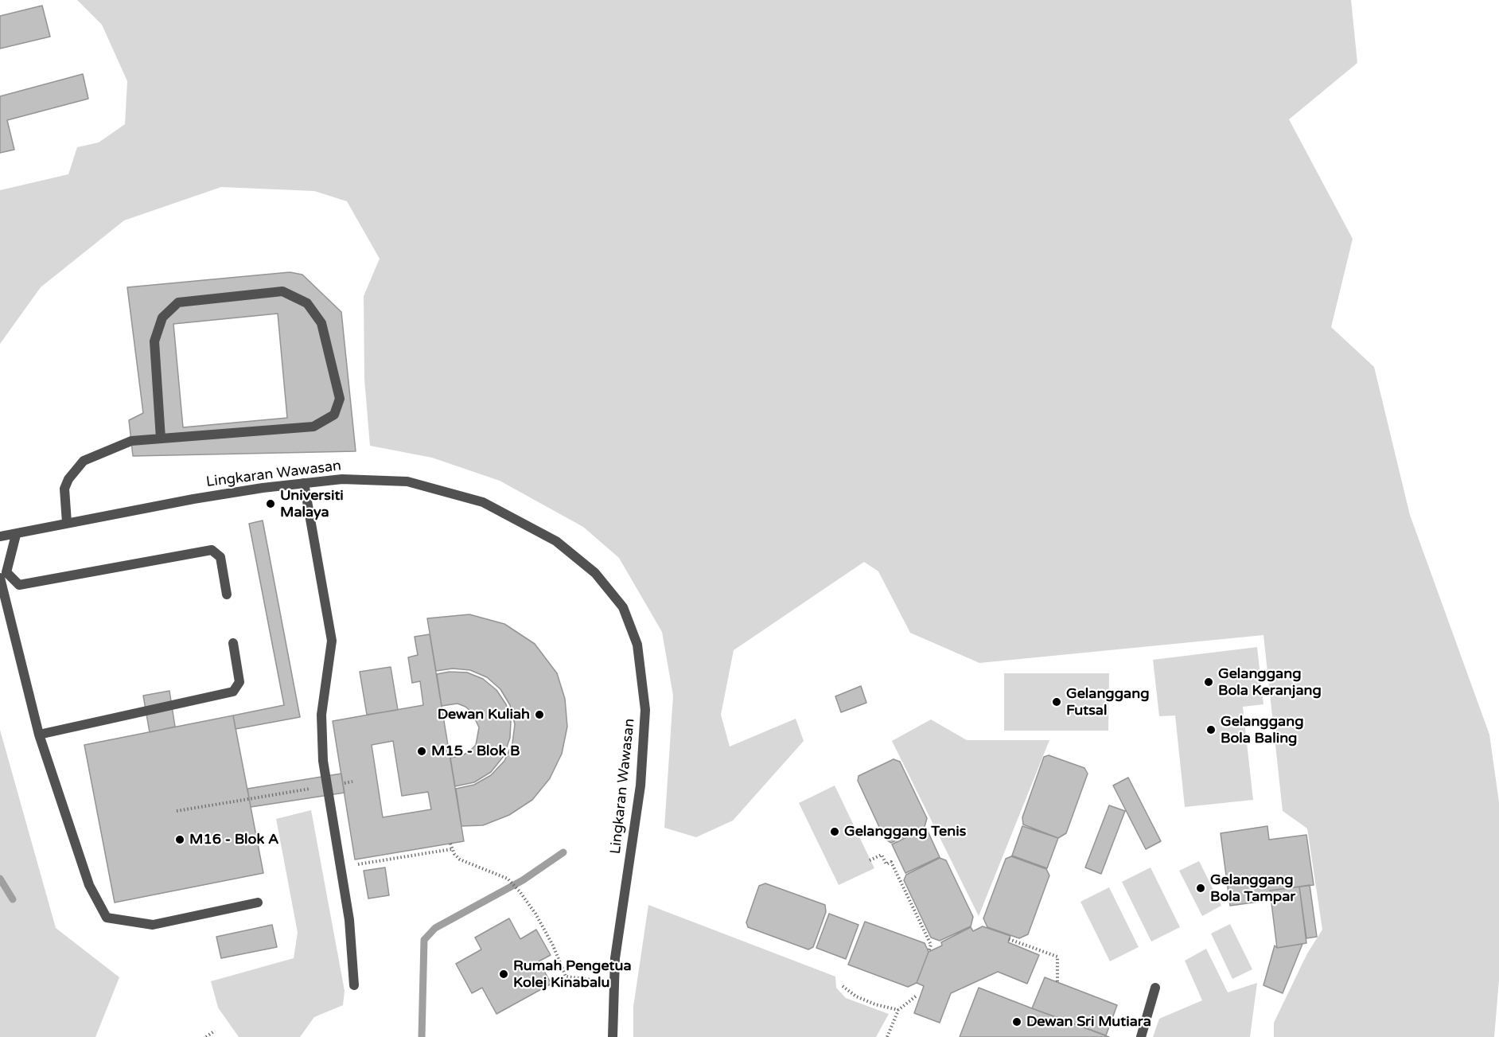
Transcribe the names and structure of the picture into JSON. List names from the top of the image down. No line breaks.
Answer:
{"streets":{"street":["Lingkaran Wawasan"]},"places":["Universiti Malaya","Gelanggang Bola Keranjang","Gelanggang Futsal","Dewan Kuliah","Gelanggang Bola Baling","M15 - Blok B","Gelanggang Tenis","M16 - Blok A","Gelanggang Bola Tampar","Rumah Pengetua Kolej Kinabalu","Dewan Sri Mutiara"]}
